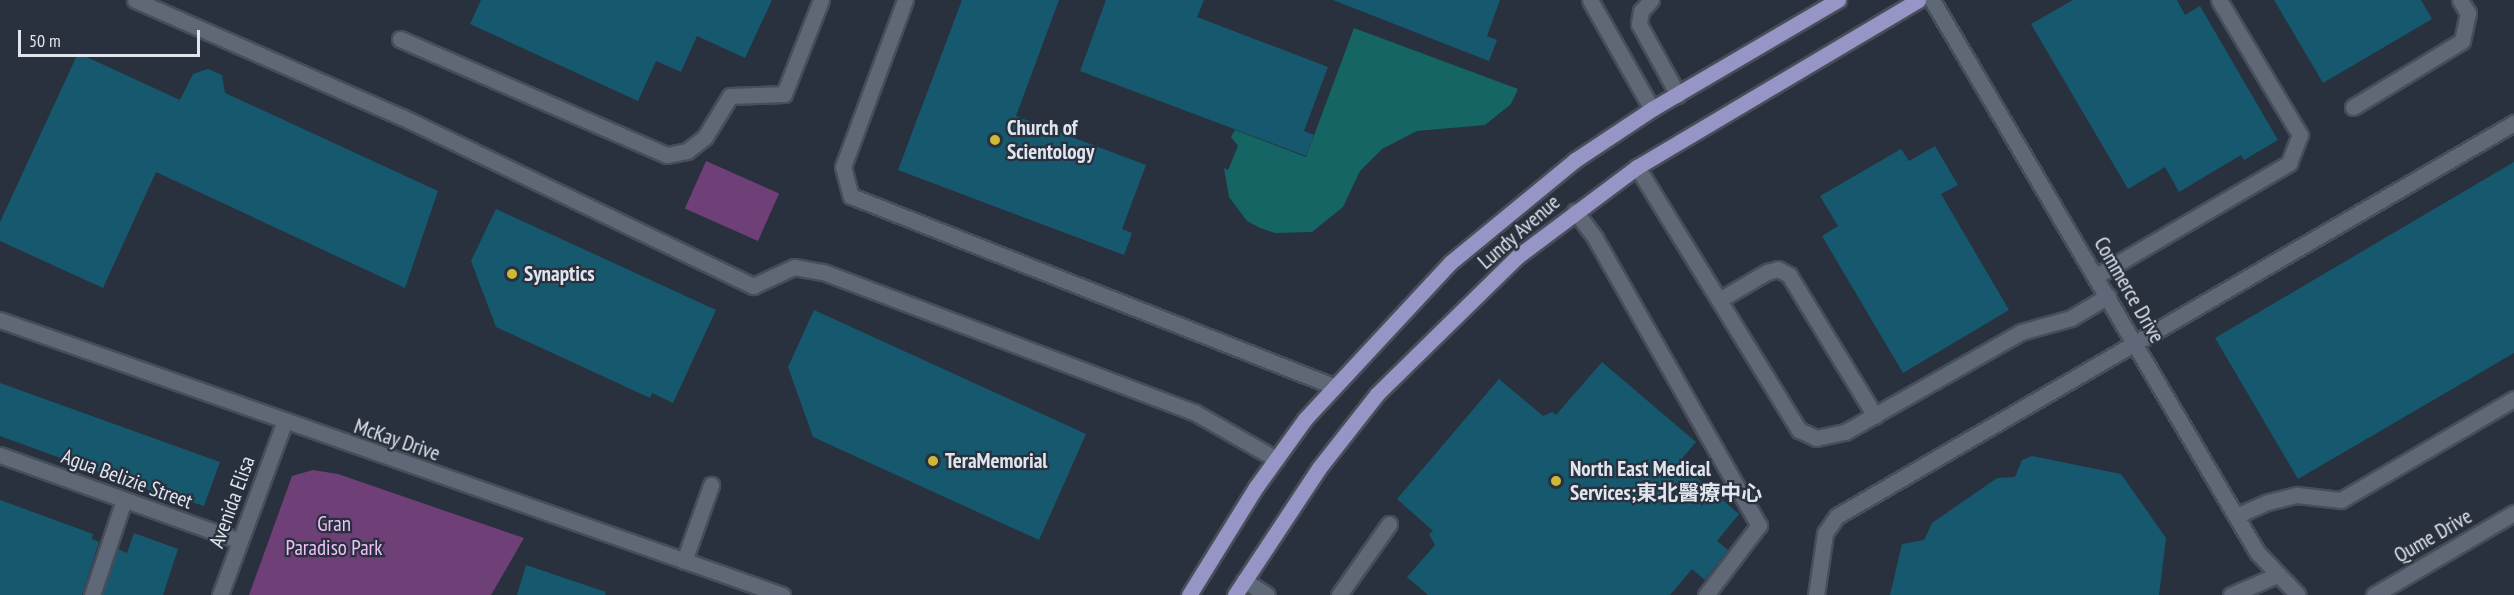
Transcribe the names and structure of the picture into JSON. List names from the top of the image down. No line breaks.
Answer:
{"streets":{"main road":["Lundy Avenue"],"street":["Commerce Drive","McKay Drive","Agua Belizie Street","Avenida Elisa","Qume Drive"]},"crossings":[["McKay Drive","Avenida Elisa"],["Agua Belizie Street","Avenida Elisa"]],"parks":["Gran Paradiso Park"],"places":["Church of Scientology","Synaptics","TeraMemorial","North East Medical Services;東北醫療中心"],"scale_bar":"50 m"}
